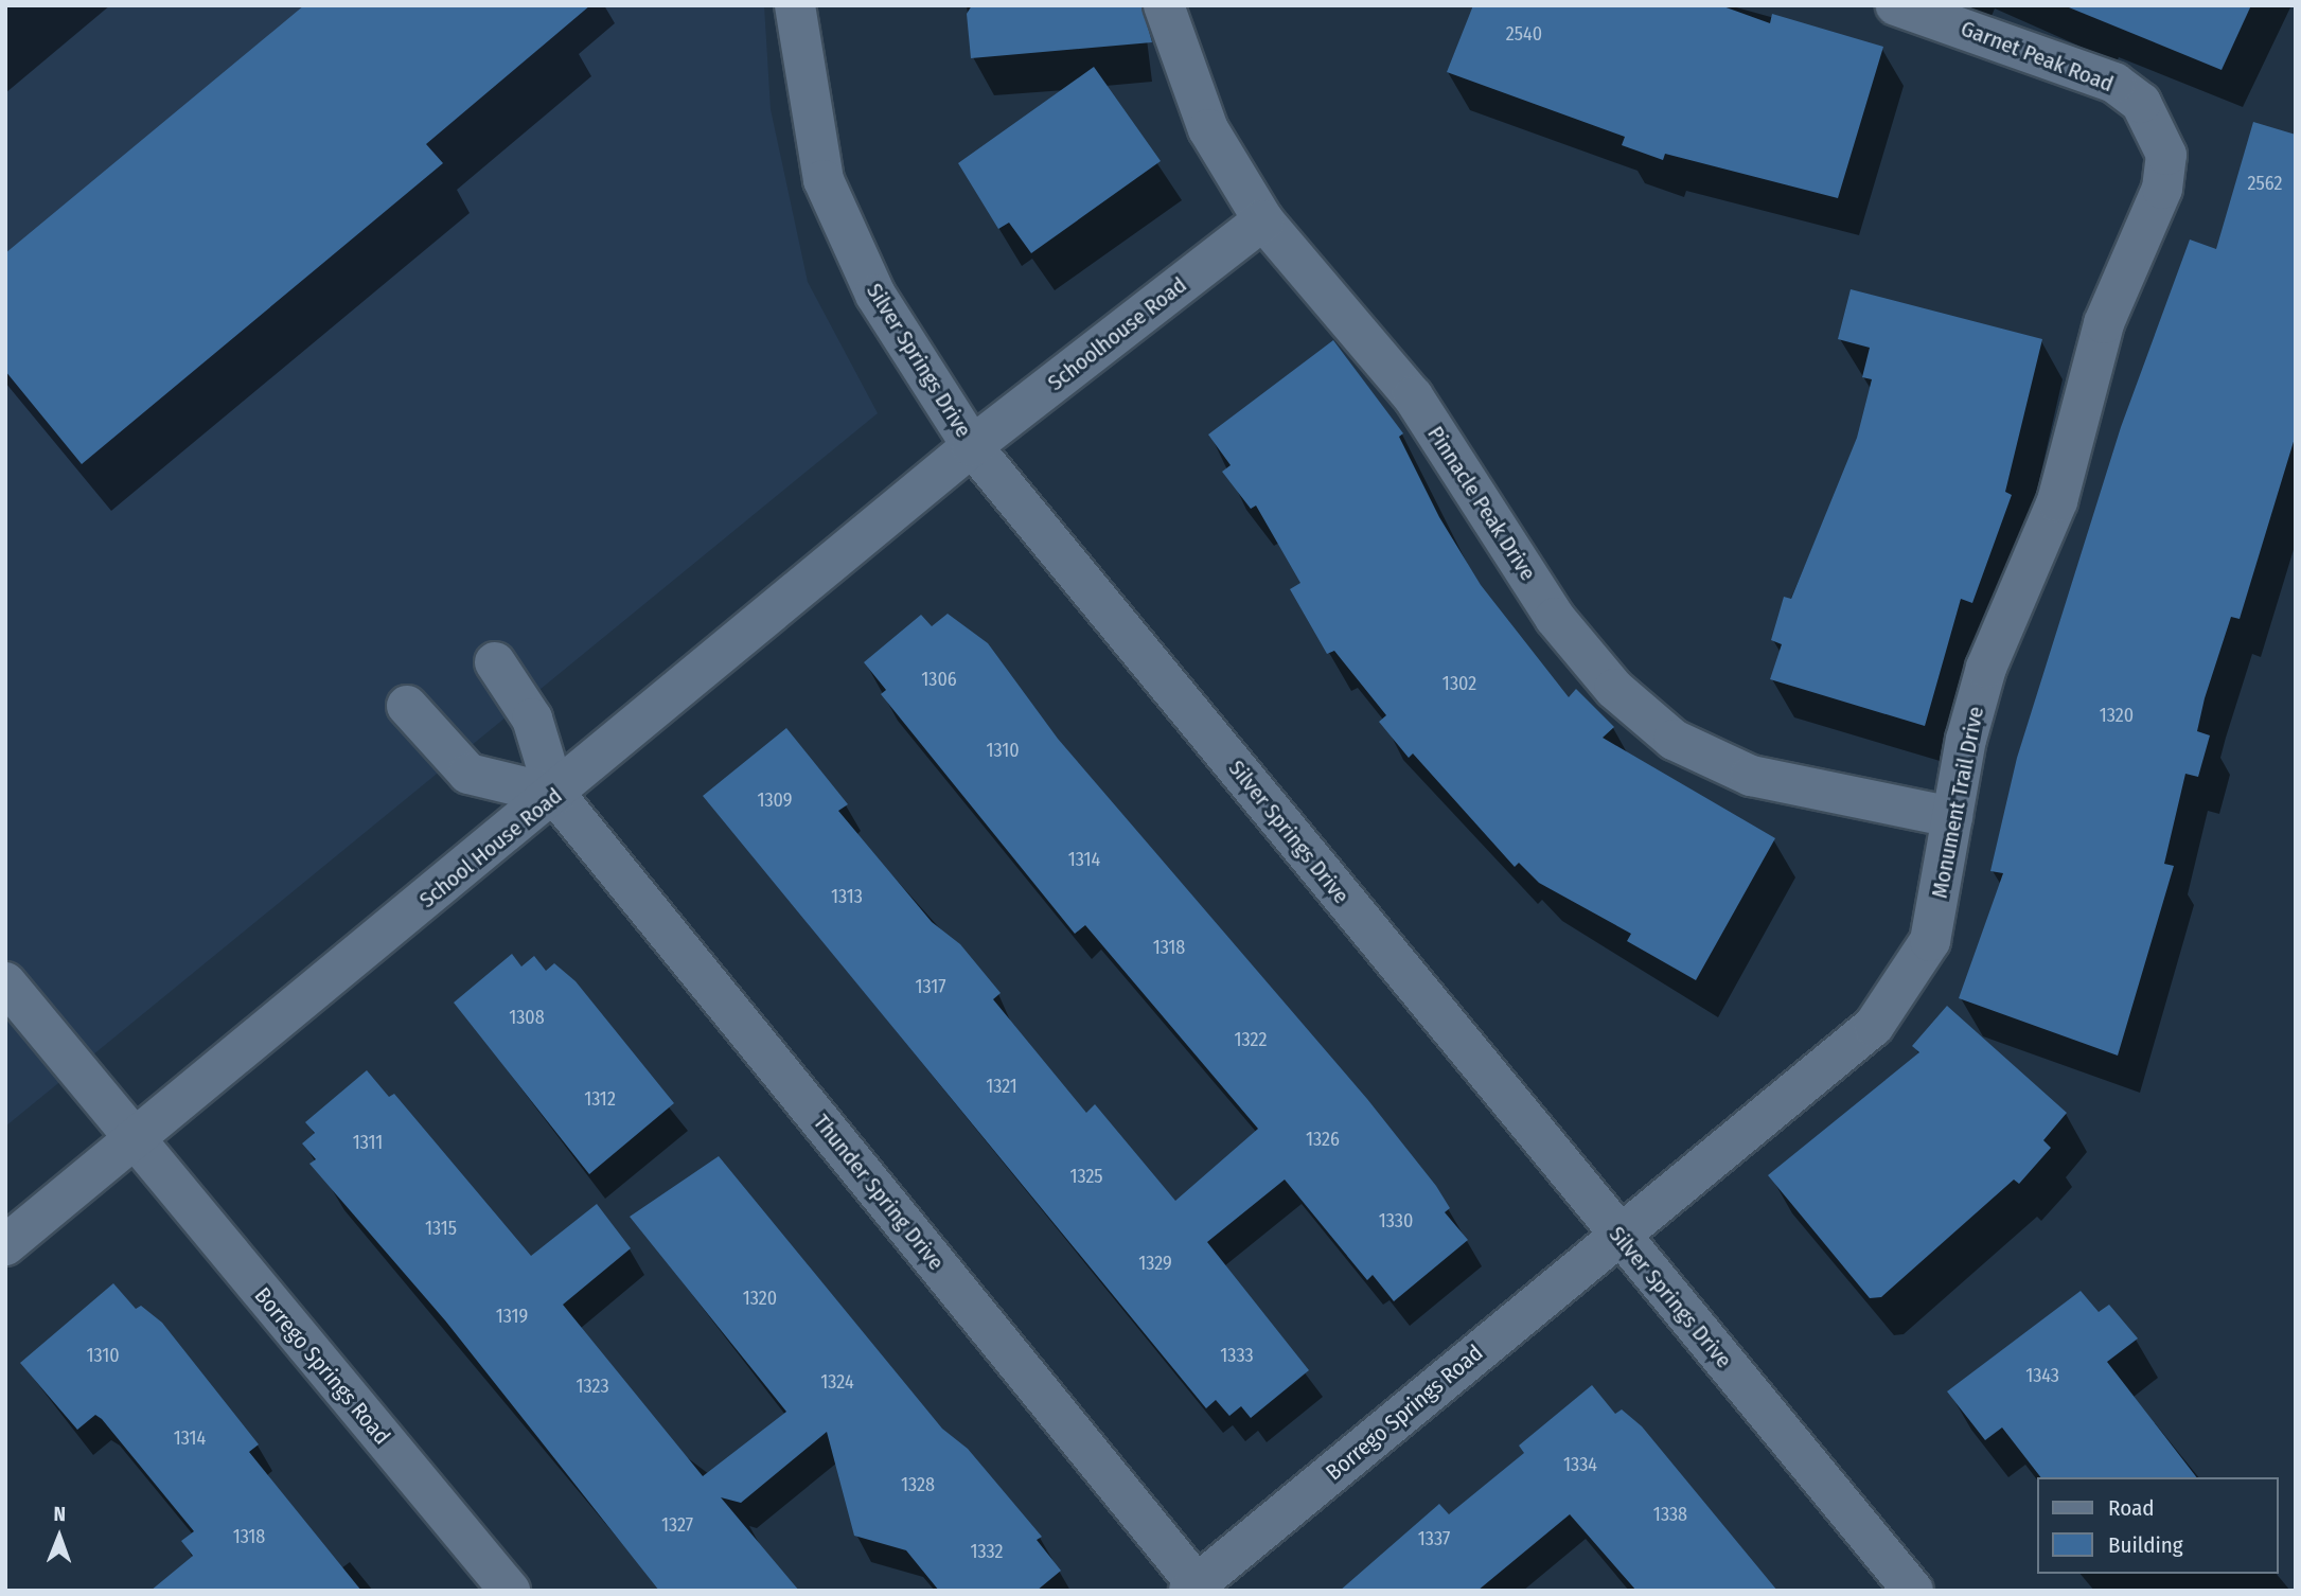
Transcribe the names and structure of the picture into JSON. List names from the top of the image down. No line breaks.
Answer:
{"streets":{"street":["Garnet Peak Road","Schoolhouse Road","Silver Springs Drive","Pinnacle Peak Drive","Monument Trail Drive","School House Road","Thunder Spring Drive","Borrego Springs Road"]},"crossings":[["Garnet Peak Road","Monument Trail Drive"],["Schoolhouse Road","Silver Springs Drive"],["Schoolhouse Road","Pinnacle Peak Drive"],["Schoolhouse Road","School House Road"],["Silver Springs Drive","Monument Trail Drive"],["Silver Springs Drive","School House Road"],["Silver Springs Drive","Borrego Springs Road"],["Pinnacle Peak Drive","Monument Trail Drive"],["Monument Trail Drive","Borrego Springs Road"],["School House Road","Thunder Spring Drive"],["School House Road","Borrego Springs Road"],["Thunder Spring Drive","Borrego Springs Road"]],"house_numbers":["2540","2562","1306","1302","1320","1310","1309","1314","1313","1318","1317","1308","1322","1321","1312","1326","1311","1325","1330","1315","1329","1320","1319","1310","1333","1343","1324","1323","1314","1334","1328","1338","1327","1318","1337","1332"],"legend":["Road","Building"],"north":"top"}
